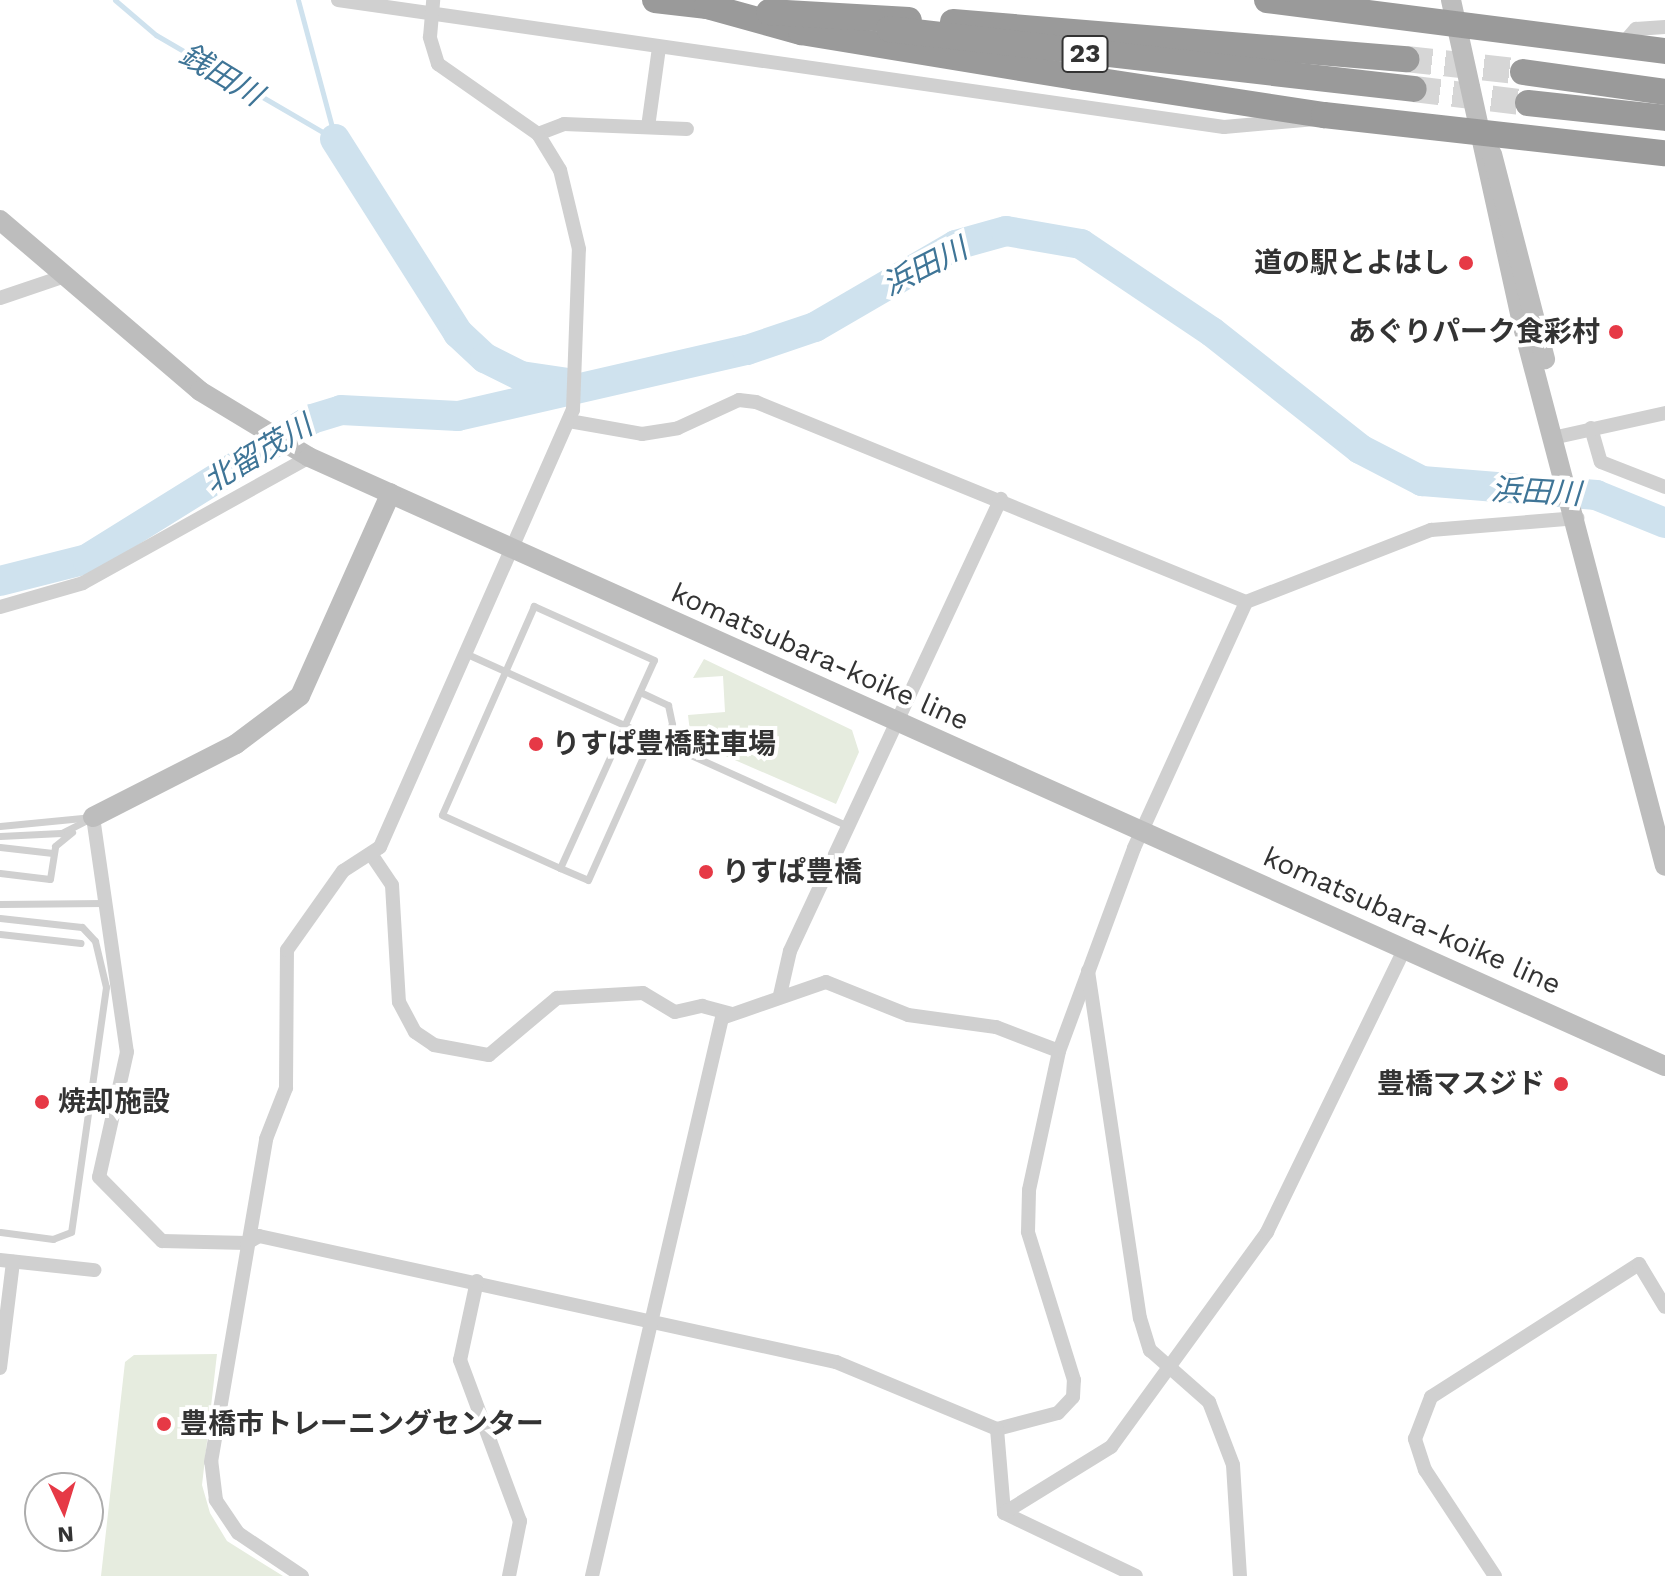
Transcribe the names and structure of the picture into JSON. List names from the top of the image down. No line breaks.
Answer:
{"streets":{"highway":["23"],"main road":["komatsubara-koike line"]},"water":["銭田川","浜田川","北留茂川"],"places":["道の駅とよはし","あぐりパーク食彩村","りすぱ豊橋駐車場","りすぱ豊橋","豊橋マスジド","焼却施設","豊橋市トレーニングセンター"],"north":"bottom"}
